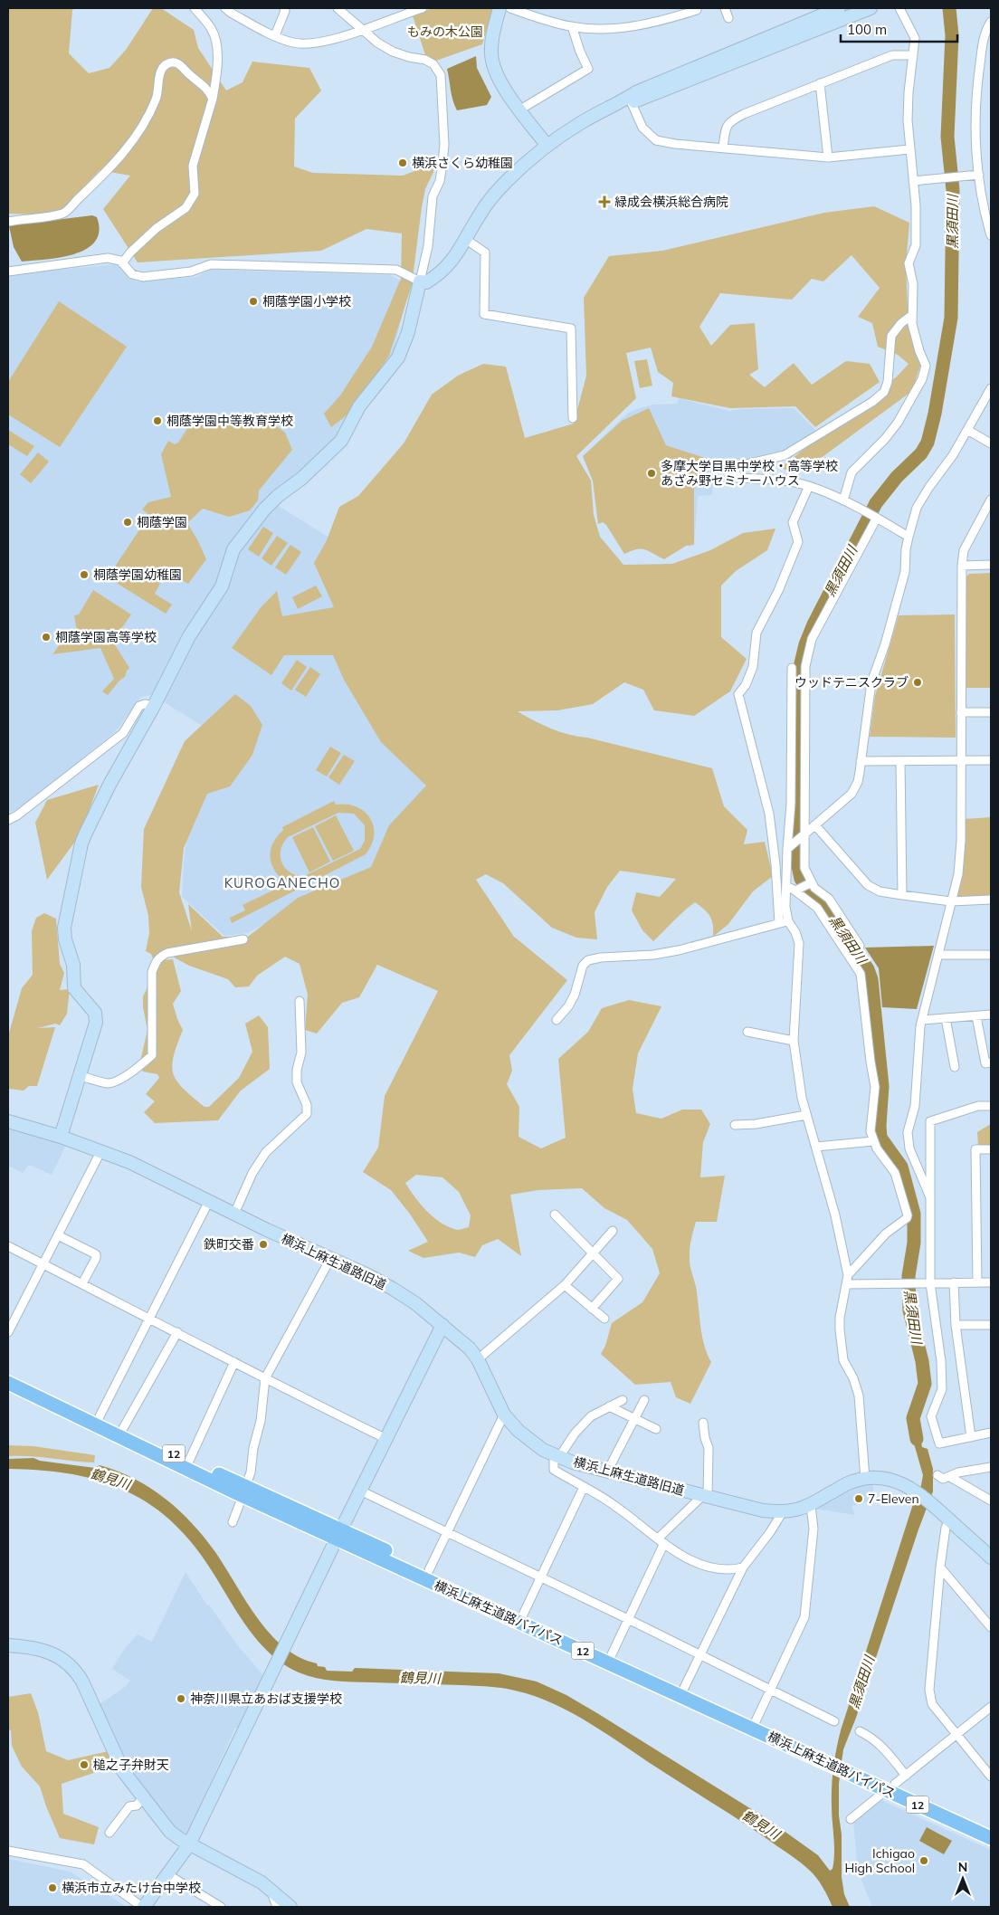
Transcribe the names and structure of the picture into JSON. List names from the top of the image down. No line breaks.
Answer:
{"streets":{"main road":["12","横浜上麻生道路バイパス"],"street":["横浜上麻生道路旧道"]},"districts":["KUROGANECHO"],"water":["黒須田川","鶴見川"],"parks":["もみの木公園"],"places":{"other":["横浜さくら幼稚園","桐蔭学園小学校","桐蔭学園中等教育学校","多摩大学目黒中学校・高等学校 あざみ野セミナーハウス","桐蔭学園","桐蔭学園幼稚園","桐蔭学園高等学校","ウッドテニスクラブ","鉄町交番","7-Eleven","神奈川県立あおば支援学校","槌之子弁財天","Ichigao High School","横浜市立みたけ台中学校"],"health":["緑成会横浜総合病院"]},"scale_bar":"100 m","north":"top"}
